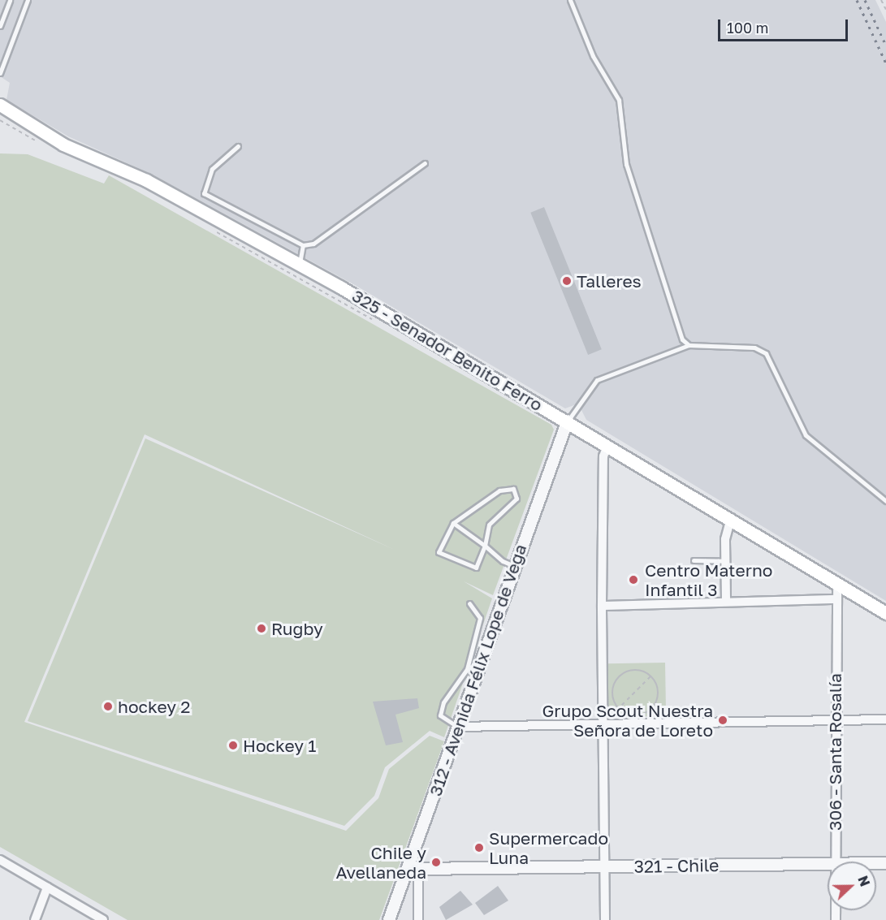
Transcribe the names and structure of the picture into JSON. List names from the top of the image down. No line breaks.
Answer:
{"streets":{"main road":["325 - Senador Benito Ferro"],"street":["312 - Avenida Félix Lope de Vega","306 - Santa Rosalía","321 - Chile"]},"crossings":[["325 - Senador Benito Ferro","312 - Avenida Félix Lope de Vega"],["325 - Senador Benito Ferro","306 - Santa Rosalía"],["312 - Avenida Félix Lope de Vega","321 - Chile"]],"places":["Talleres","Centro Materno Infantil 3","Rugby","hockey 2","Grupo Scout Nuestra Señora de Loreto","Hockey 1","Supermercado Luna","Chile y Avellaneda"],"scale_bar":"100 m","north":"right"}
